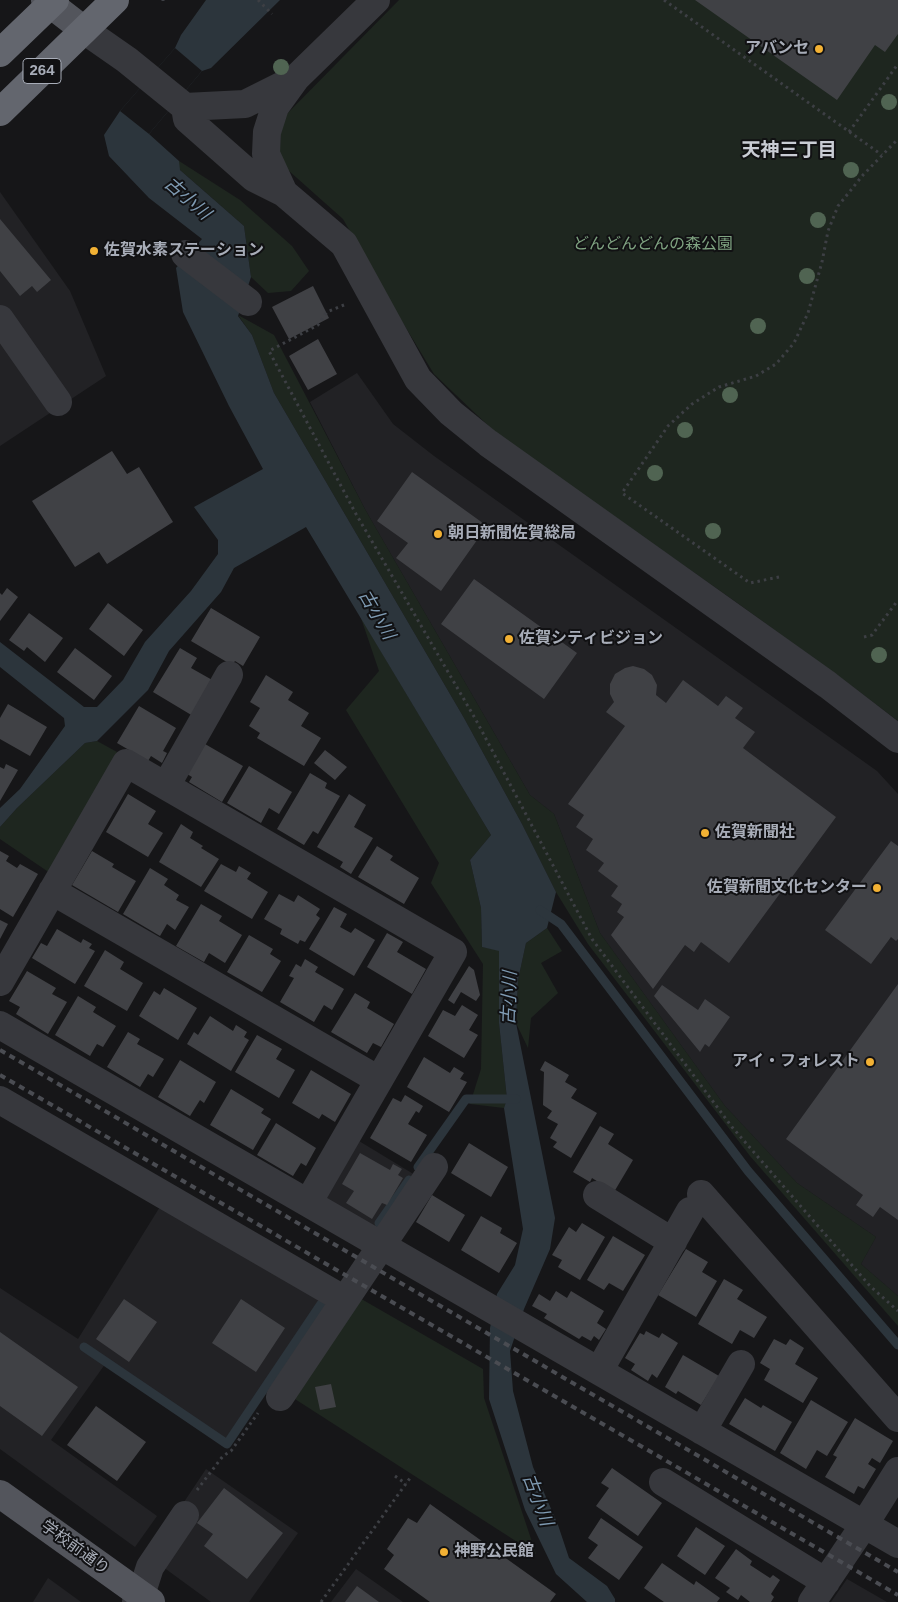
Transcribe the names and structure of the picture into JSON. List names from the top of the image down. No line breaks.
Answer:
{"streets":{"highway":["264"],"main road":["学校前通り"]},"districts":["天神三丁目"],"water":["古小川"],"parks":["どんどんどんの森公園"],"places":["アバンセ","佐賀水素ステーション","朝日新聞佐賀総局","佐賀シティビジョン","佐賀新聞社","佐賀新聞文化センター","アイ・フォレスト","神野公民館"]}
